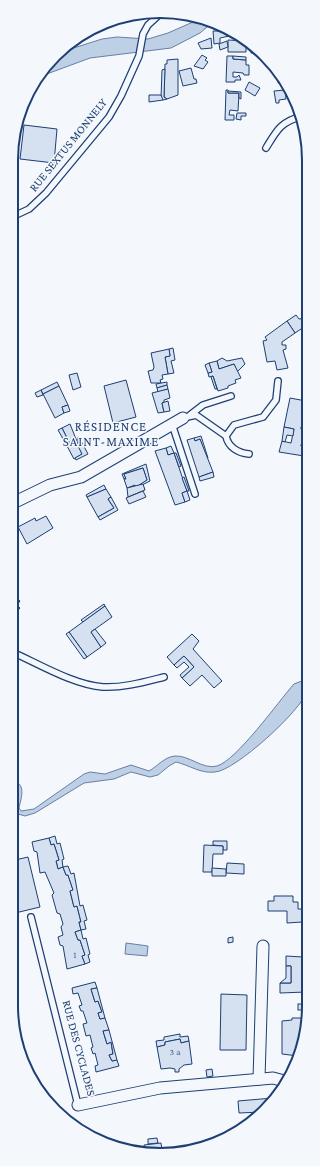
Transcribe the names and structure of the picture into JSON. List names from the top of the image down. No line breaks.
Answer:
{"streets":{"street":["RUE DES CYCLADES"],"lane":["RUE SEXTUS MONNELY"]},"districts":["RÉSIDENCE SAINT-MAXIME"],"house_numbers":["1","3 a"]}
